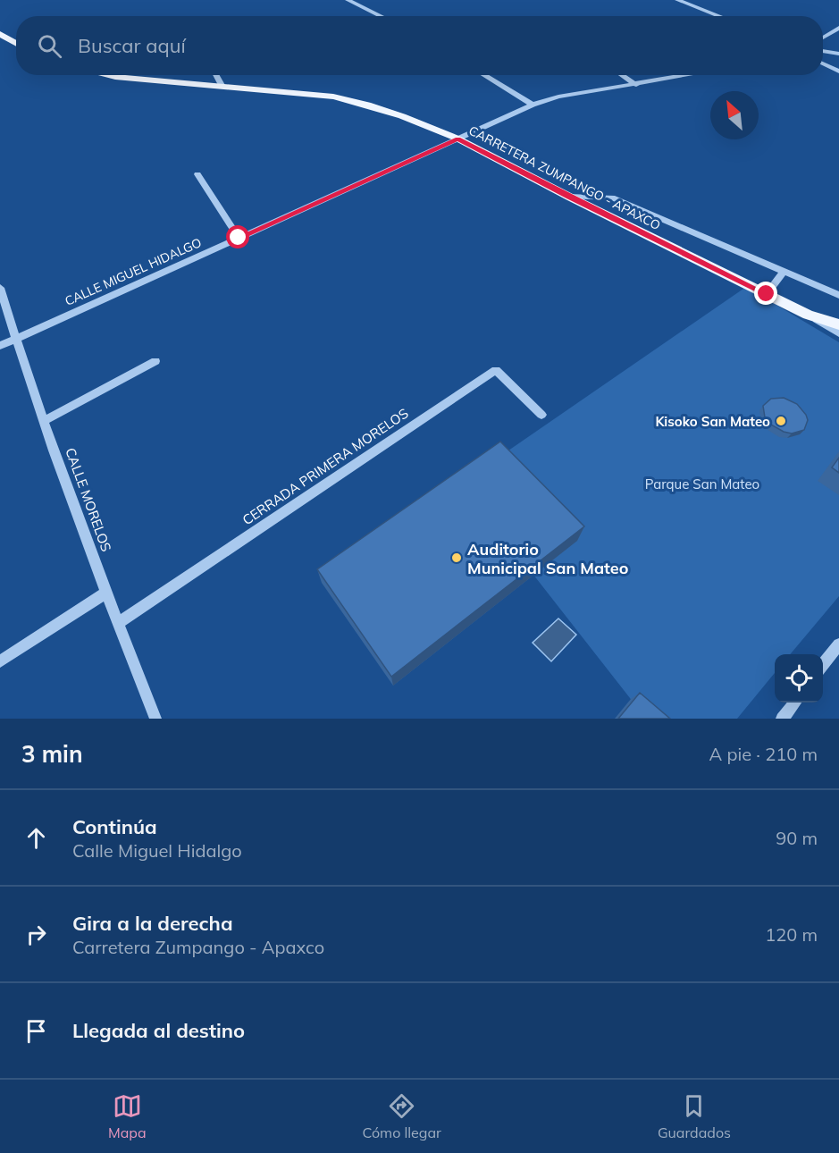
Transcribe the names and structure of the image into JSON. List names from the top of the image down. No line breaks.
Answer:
{"streets":{"main road":["CARRETERA ZUMPANGO - APAXCO"],"street":["CALLE MIGUEL HIDALGO","CERRADA PRIMERA MORELOS","CALLE MORELOS"]},"crossings":[["CARRETERA ZUMPANGO - APAXCO","CALLE MIGUEL HIDALGO"],["CALLE MIGUEL HIDALGO","CALLE MORELOS"],["CERRADA PRIMERA MORELOS","CALLE MORELOS"]],"parks":["Parque San Mateo"],"places":["Kisoko San Mateo","Auditorio Municipal San Mateo"],"north":"top left","page":{"search":"Buscar aquí","heading":["3 min","A pie · 210 m"],"list":[["Continúa","Calle Miguel Hidalgo","90 m"],["Gira a la derecha","Carretera Zumpango - Apaxco","120 m"],"Llegada al destino"],"nav":["Mapa","Cómo llegar","Guardados"]}}
